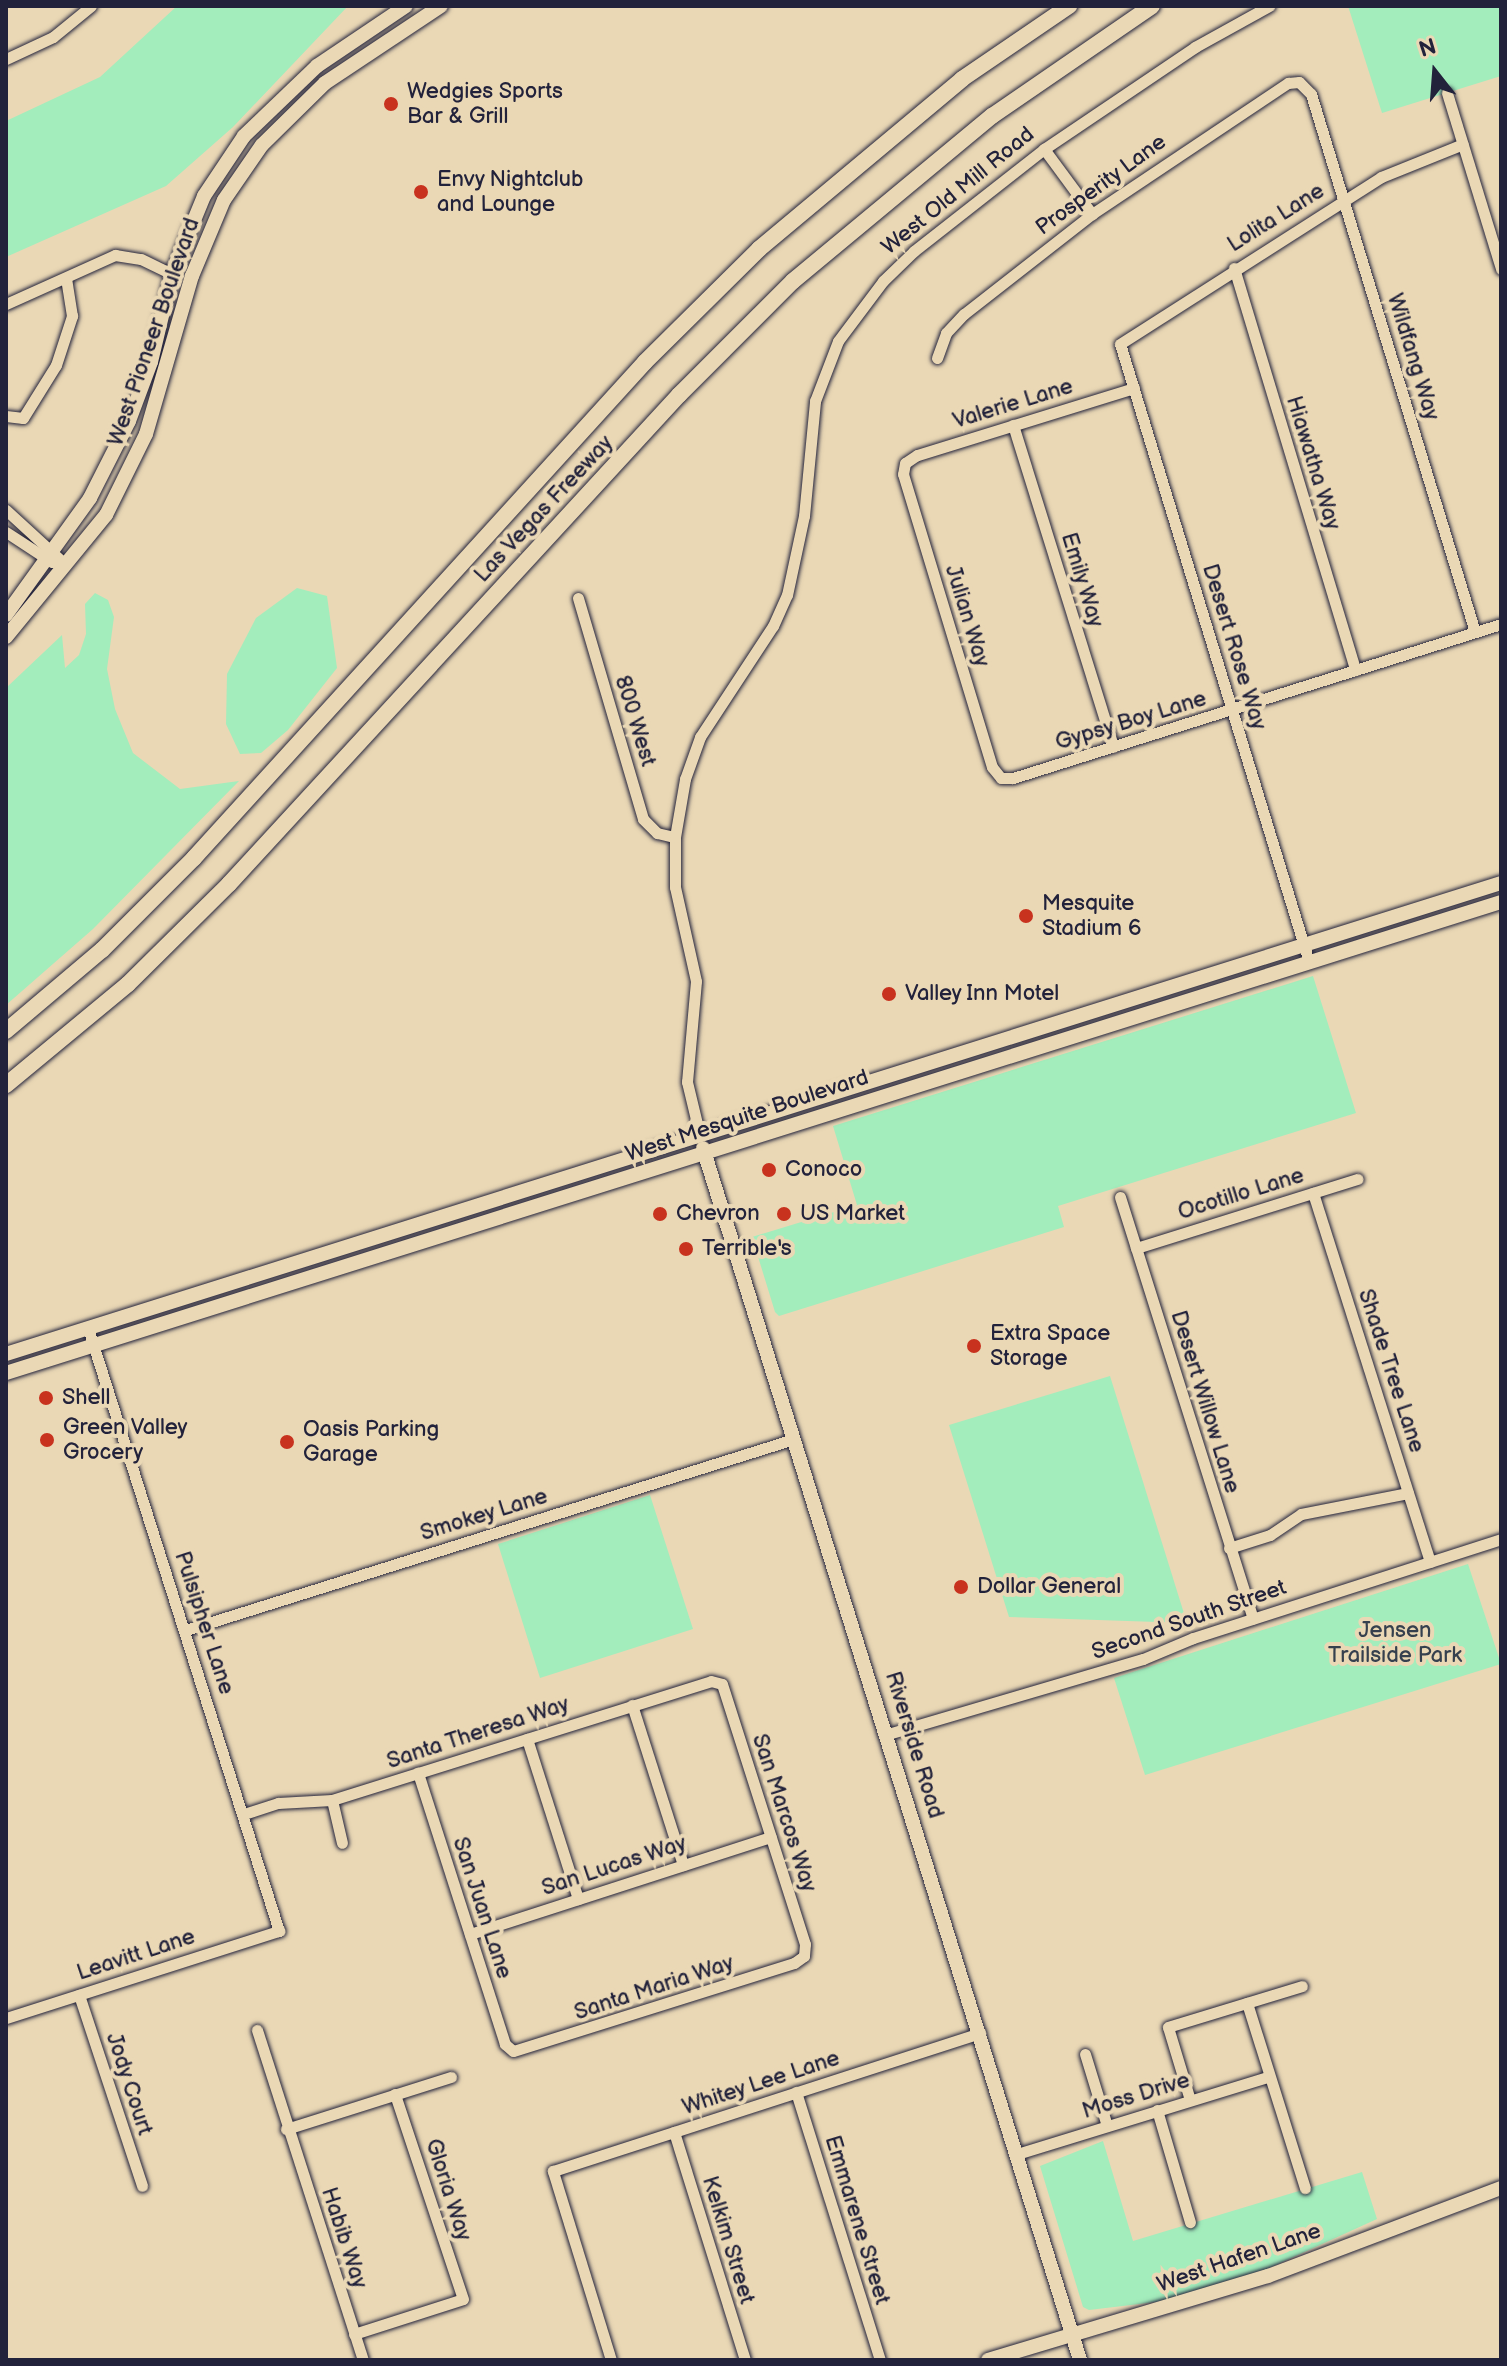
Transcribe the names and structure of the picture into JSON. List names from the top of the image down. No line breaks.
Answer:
{"streets":{"highway":["Las Vegas Freeway"],"main road":["West Pioneer Boulevard","West Mesquite Boulevard","Riverside Road","West Hafen Lane"],"street":["Prosperity Lane","West Old Mill Road","Lolita Lane","Wildfang Way","Valerie Lane","Hiawatha Way","Emily Way","Julian Way","Desert Rose Way","800 West","Gypsy Boy Lane","Ocotillo Lane","Shade Tree Lane","Desert Willow Lane","Smokey Lane","Second South Street","Pulsipher Lane","Santa Theresa Way","San Marcos Way","San Lucas Way","San Juan Lane","Leavitt Lane","Santa Maria Way","Whitey Lee Lane","Jody Court","Moss Drive","Gloria Way","Emmarene Street","Habib Way","Kelkim Street"]},"crossings":[["Prosperity Lane","Wildfang Way"],["West Old Mill Road","800 West"],["West Old Mill Road","West Mesquite Boulevard"],["West Old Mill Road","Riverside Road"],["Lolita Lane","Wildfang Way"],["Lolita Lane","Hiawatha Way"],["Lolita Lane","Desert Rose Way"],["Wildfang Way","Gypsy Boy Lane"],["Valerie Lane","Emily Way"],["Valerie Lane","Julian Way"],["Valerie Lane","Desert Rose Way"],["Hiawatha Way","Gypsy Boy Lane"],["Emily Way","Gypsy Boy Lane"],["Julian Way","Gypsy Boy Lane"],["Desert Rose Way","Gypsy Boy Lane"],["Desert Rose Way","West Mesquite Boulevard"],["West Mesquite Boulevard","Pulsipher Lane"],["West Mesquite Boulevard","Riverside Road"],["Ocotillo Lane","Shade Tree Lane"],["Ocotillo Lane","Desert Willow Lane"],["Shade Tree Lane","Second South Street"],["Desert Willow Lane","Second South Street"],["Smokey Lane","Pulsipher Lane"],["Smokey Lane","Riverside Road"],["Second South Street","Riverside Road"],["Pulsipher Lane","Santa Theresa Way"],["Pulsipher Lane","Leavitt Lane"],["Santa Theresa Way","San Marcos Way"],["Santa Theresa Way","San Juan Lane"],["Riverside Road","Whitey Lee Lane"],["Riverside Road","Moss Drive"],["Riverside Road","West Hafen Lane"],["San Marcos Way","San Lucas Way"],["San Marcos Way","Santa Maria Way"],["San Lucas Way","San Juan Lane"],["San Juan Lane","Santa Maria Way"],["Leavitt Lane","Jody Court"],["Whitey Lee Lane","Emmarene Street"],["Whitey Lee Lane","Kelkim Street"],["Gloria Way","Habib Way"]],"parks":["Jensen Trailside Park"],"places":["Wedgies Sports Bar & Grill","Envy Nightclub and Lounge","Mesquite Stadium 6","Valley Inn Motel","Conoco","Chevron","US Market","Terrible's","Extra Space Storage","Shell","Green Valley Grocery","Oasis Parking Garage","Dollar General"],"north":"top"}
